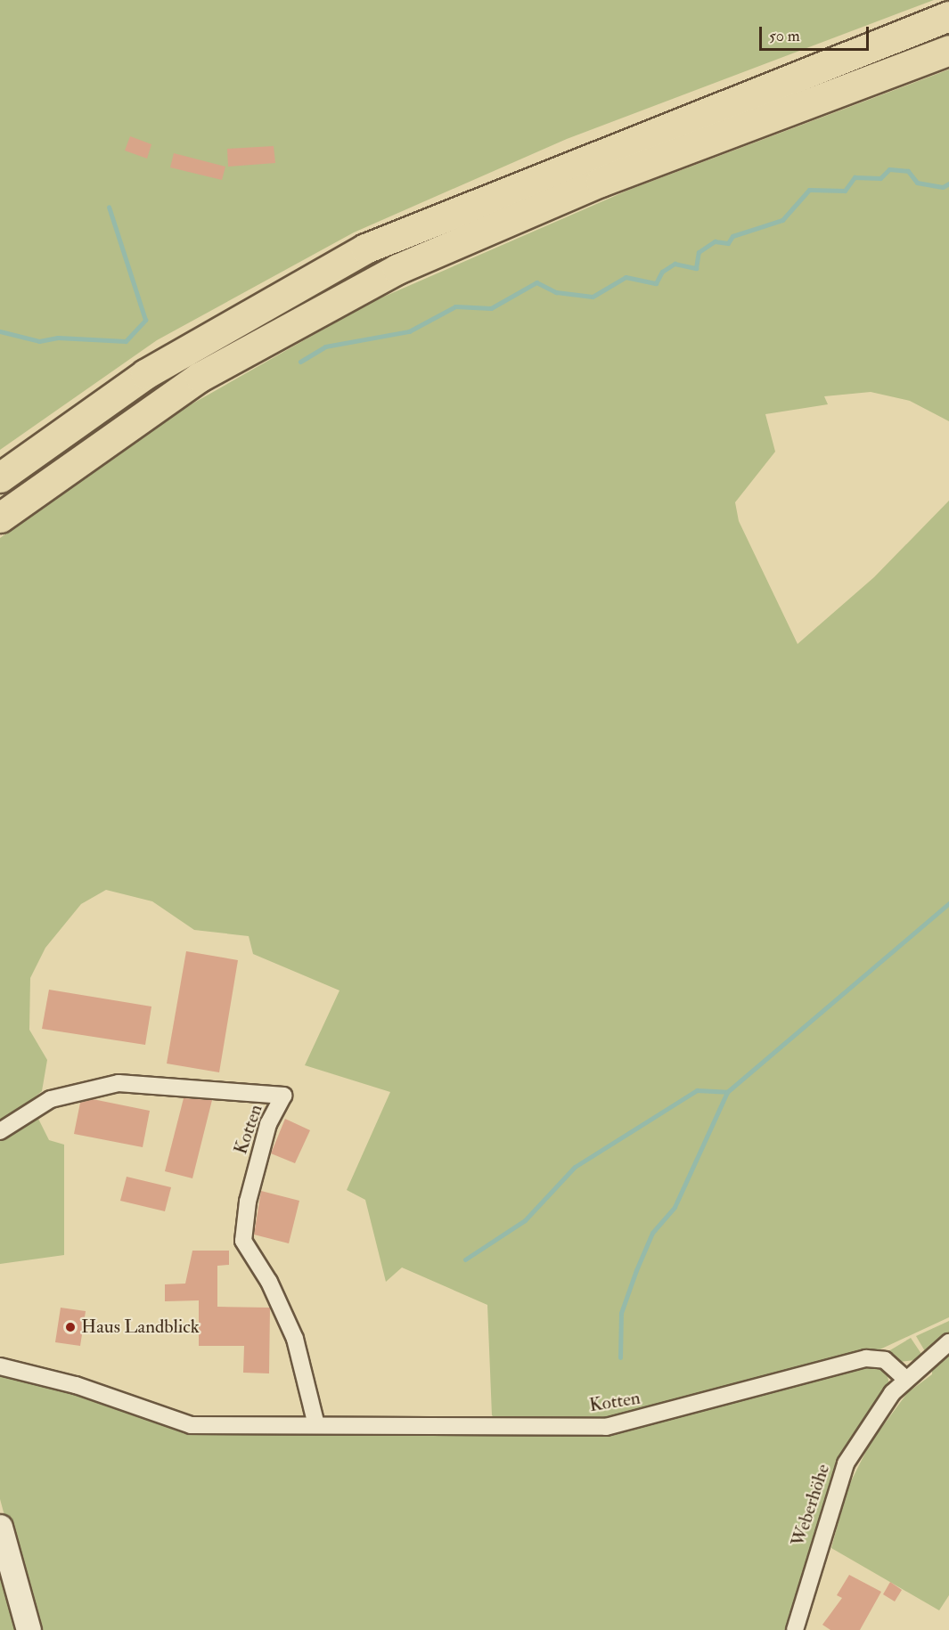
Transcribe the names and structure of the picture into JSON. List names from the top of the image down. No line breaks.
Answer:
{"streets":{"street":["Kotten","Weberhöhe"]},"crossings":[["Kotten","Weberhöhe"]],"places":["Haus Landblick"],"scale_bar":"50 m"}
